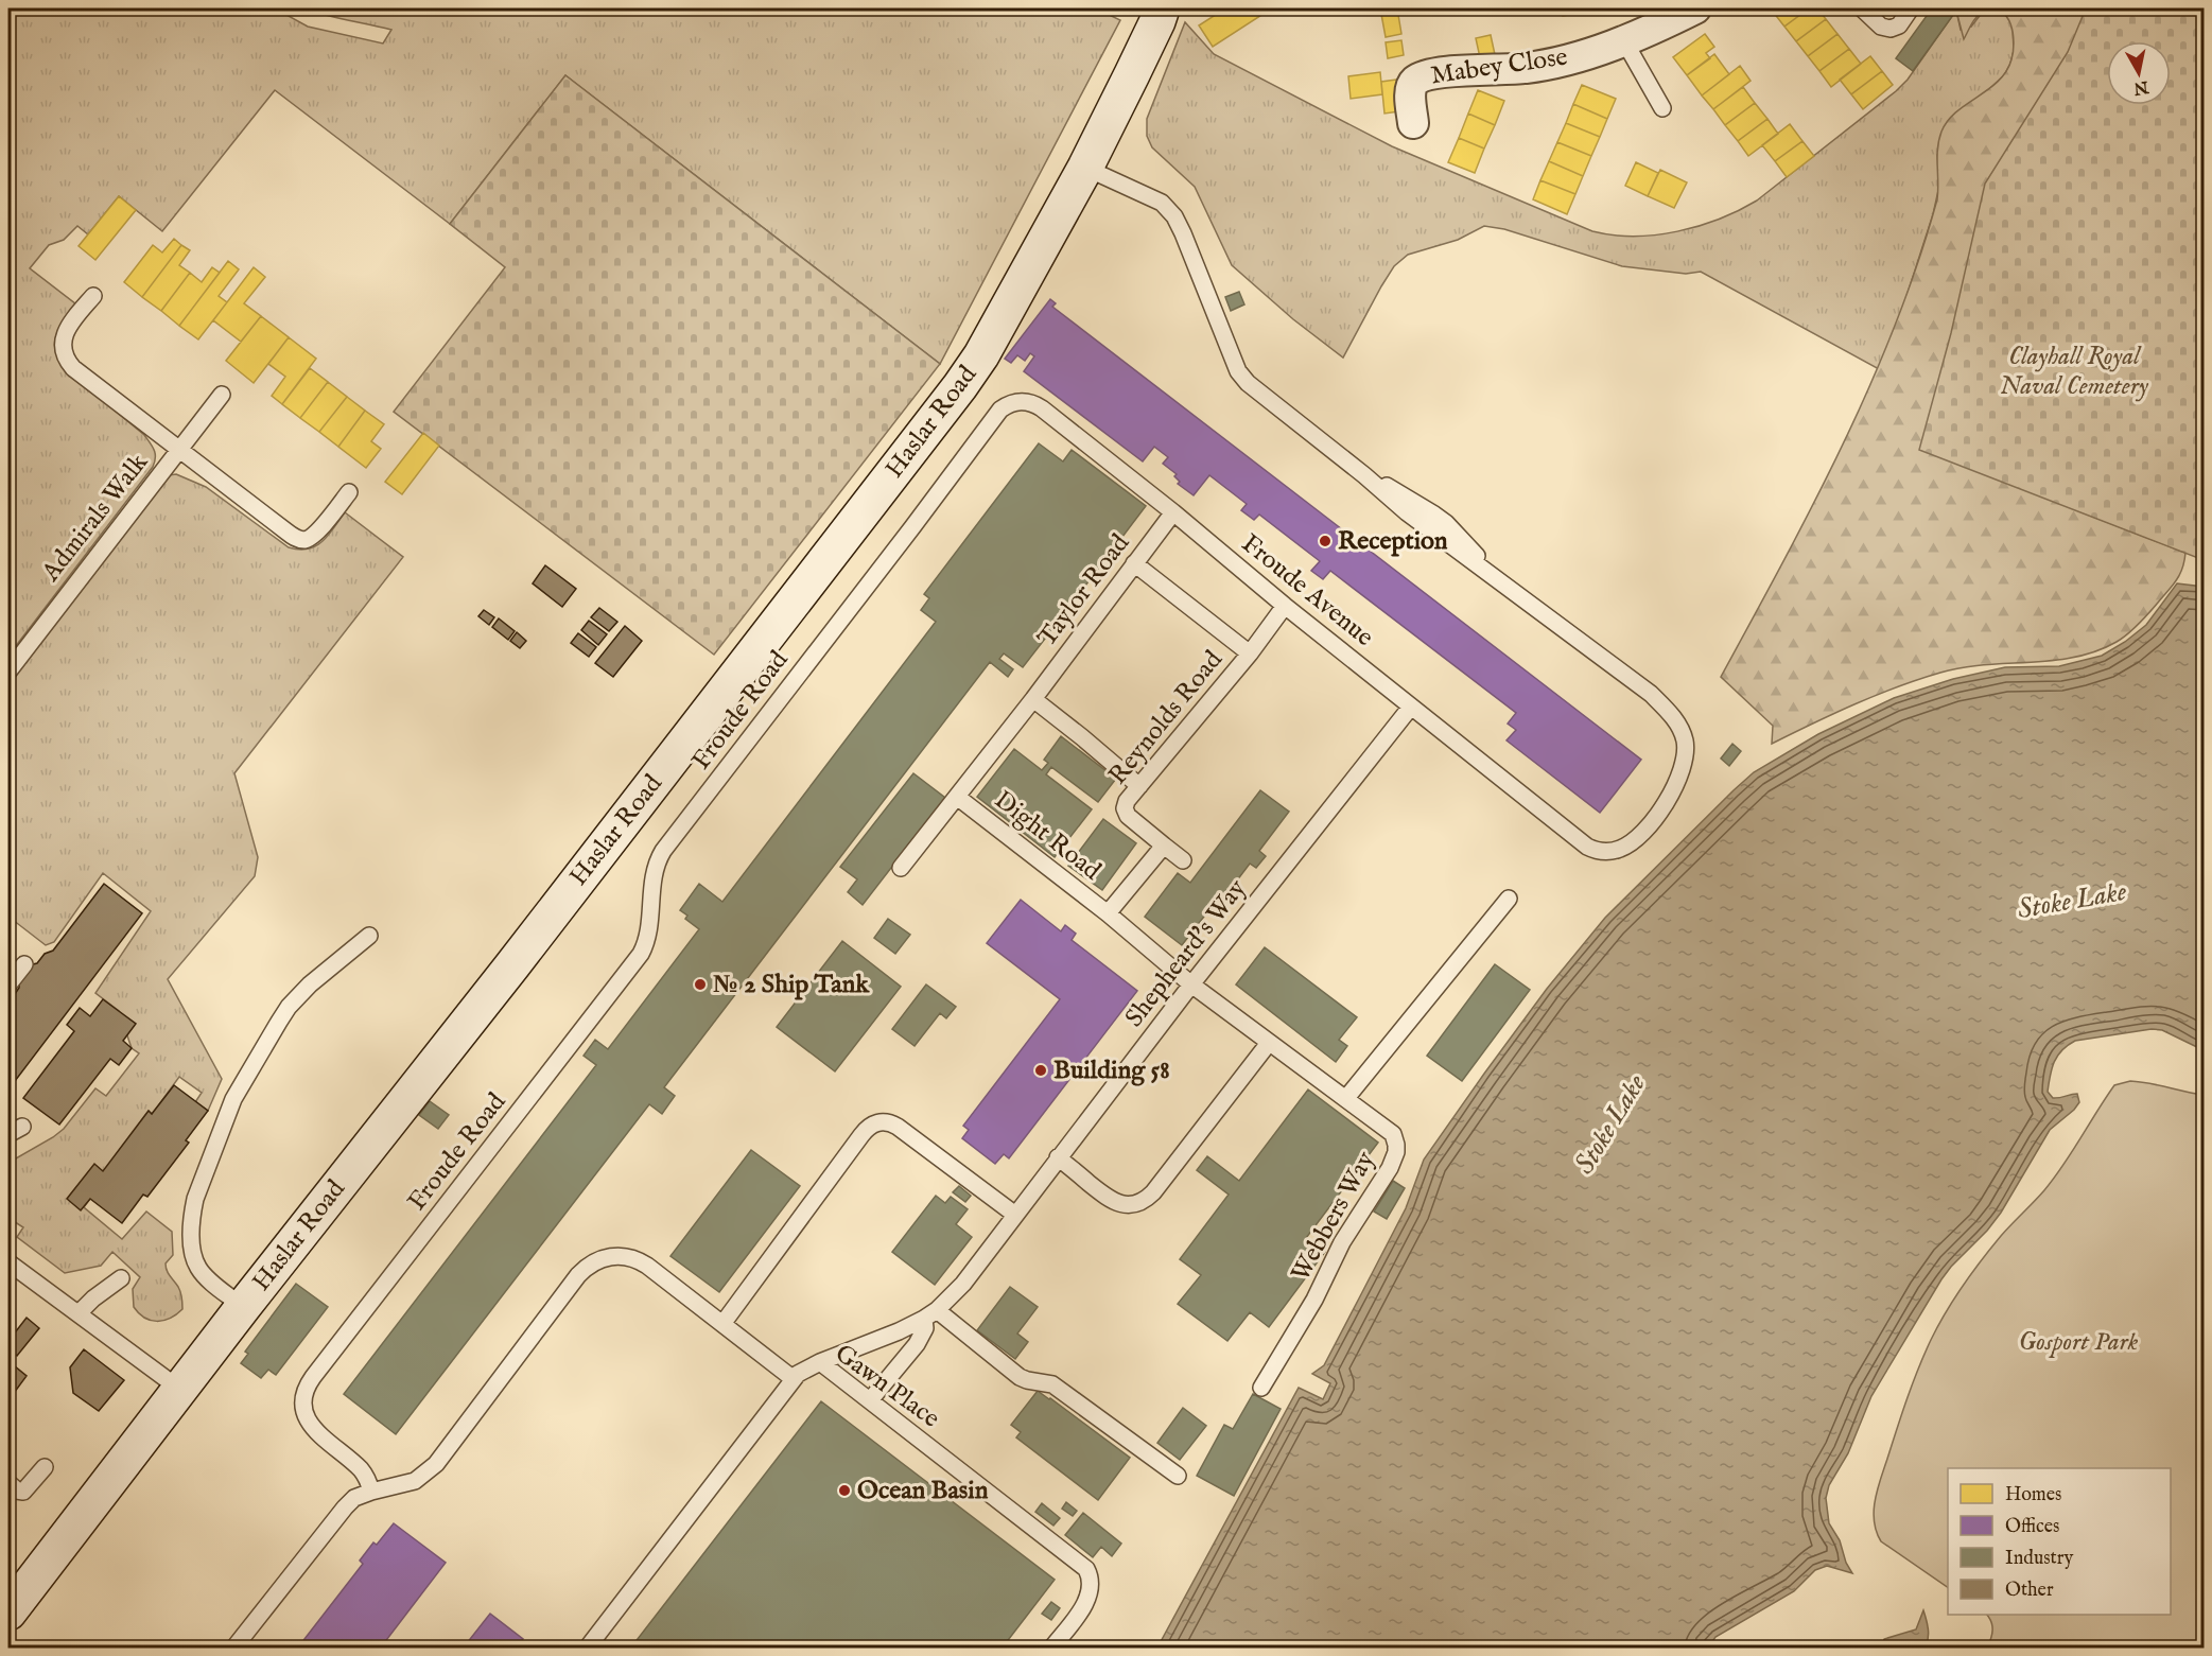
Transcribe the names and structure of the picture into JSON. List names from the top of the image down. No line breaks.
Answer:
{"streets":{"street":["Mabey Close","Haslar Road"],"lane":["Admirals Walk","Taylor Road","Froude Avenue","Froude Road","Reynolds Road","Dight Road","Shepheard's Way","Webbers Way","Gawn Place"]},"crossings":[["Haslar Road","Froude Avenue"],["Taylor Road","Froude Avenue"],["Taylor Road","Froude Road"],["Taylor Road","Dight Road"],["Froude Avenue","Froude Road"],["Froude Avenue","Reynolds Road"],["Froude Avenue","Shepheard's Way"],["Dight Road","Shepheard's Way"],["Dight Road","Webbers Way"],["Shepheard's Way","Webbers Way"],["Shepheard's Way","Gawn Place"]],"water":["Stoke Lake"],"parks":["Clayhall Royal Naval Cemetery","Gosport Park"],"places":["Reception","№ 2 Ship Tank","Building 58","Ocean Basin"],"legend":["Homes","Offices","Industry","Other"],"north":"bottom"}
